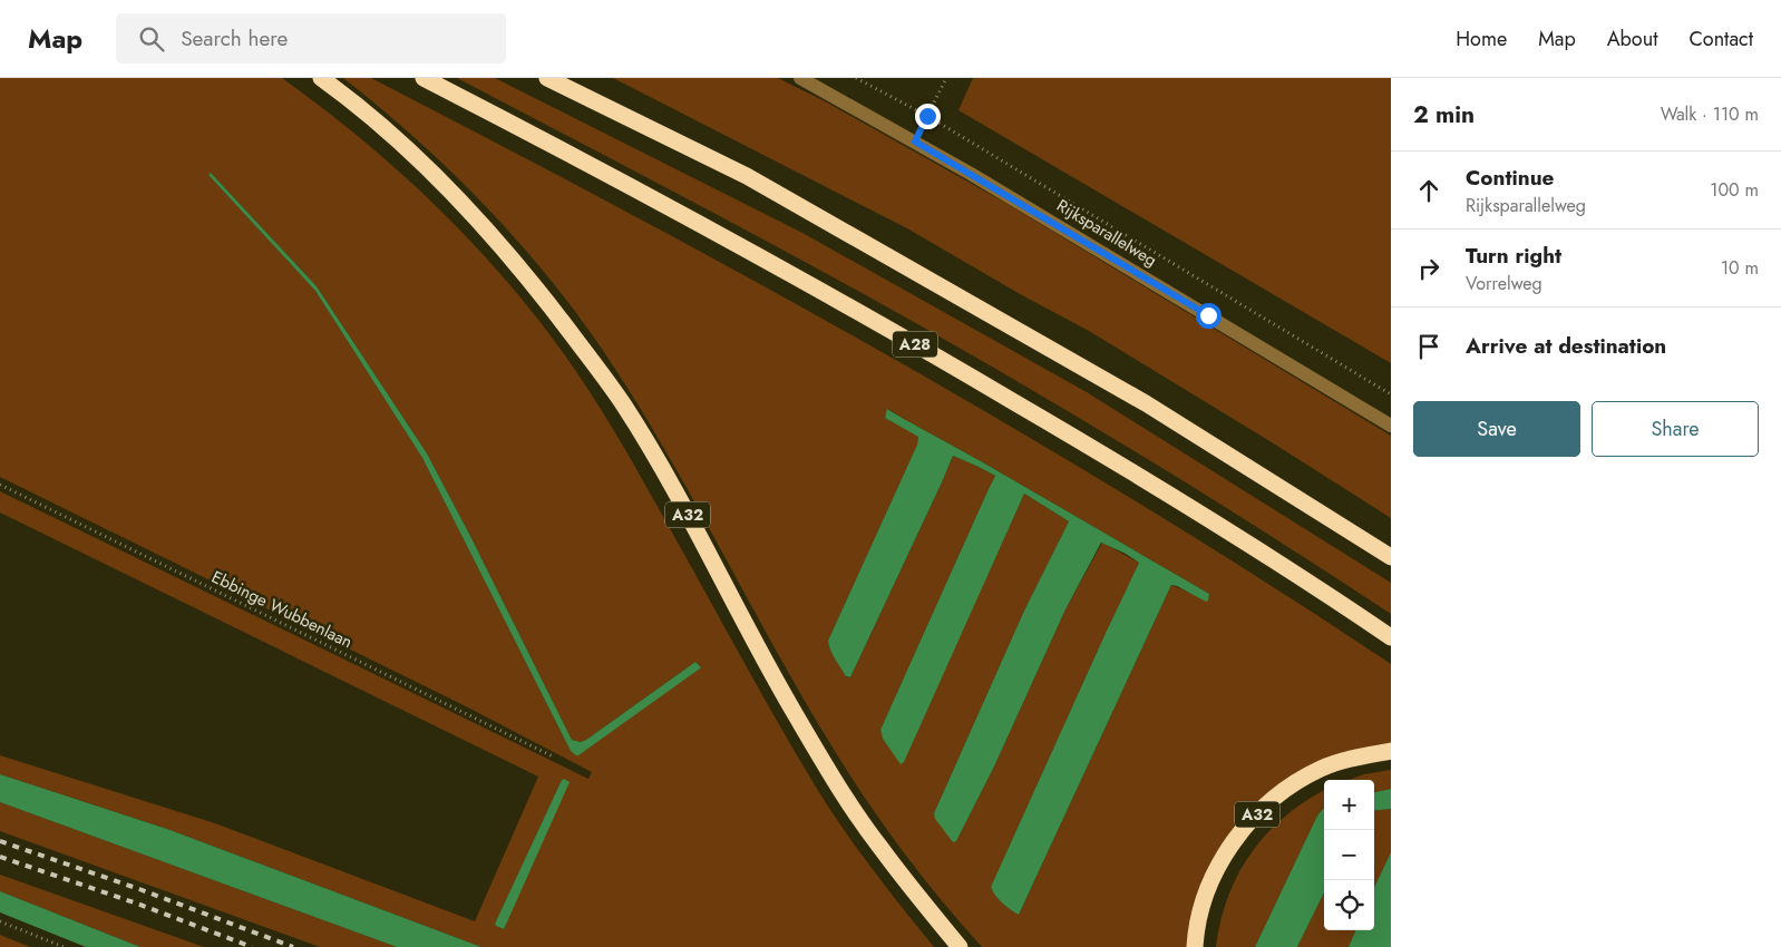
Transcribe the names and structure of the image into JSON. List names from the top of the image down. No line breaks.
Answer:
{"streets":{"highway":["A28","A32"],"street":["Rijksparallelweg"],"path":["Ebbinge Wubbenlaan"]},"page":{"header":"Map","search":"Search here","nav":["Home","Map","About","Contact"],"heading":["2 min","Walk · 110 m"],"list":[["Continue","Rijksparallelweg","100 m"],["Turn right","Vorrelweg","10 m"],"Arrive at destination"],"buttons":["Save","Share"],"map_buttons":["+","−"]}}
